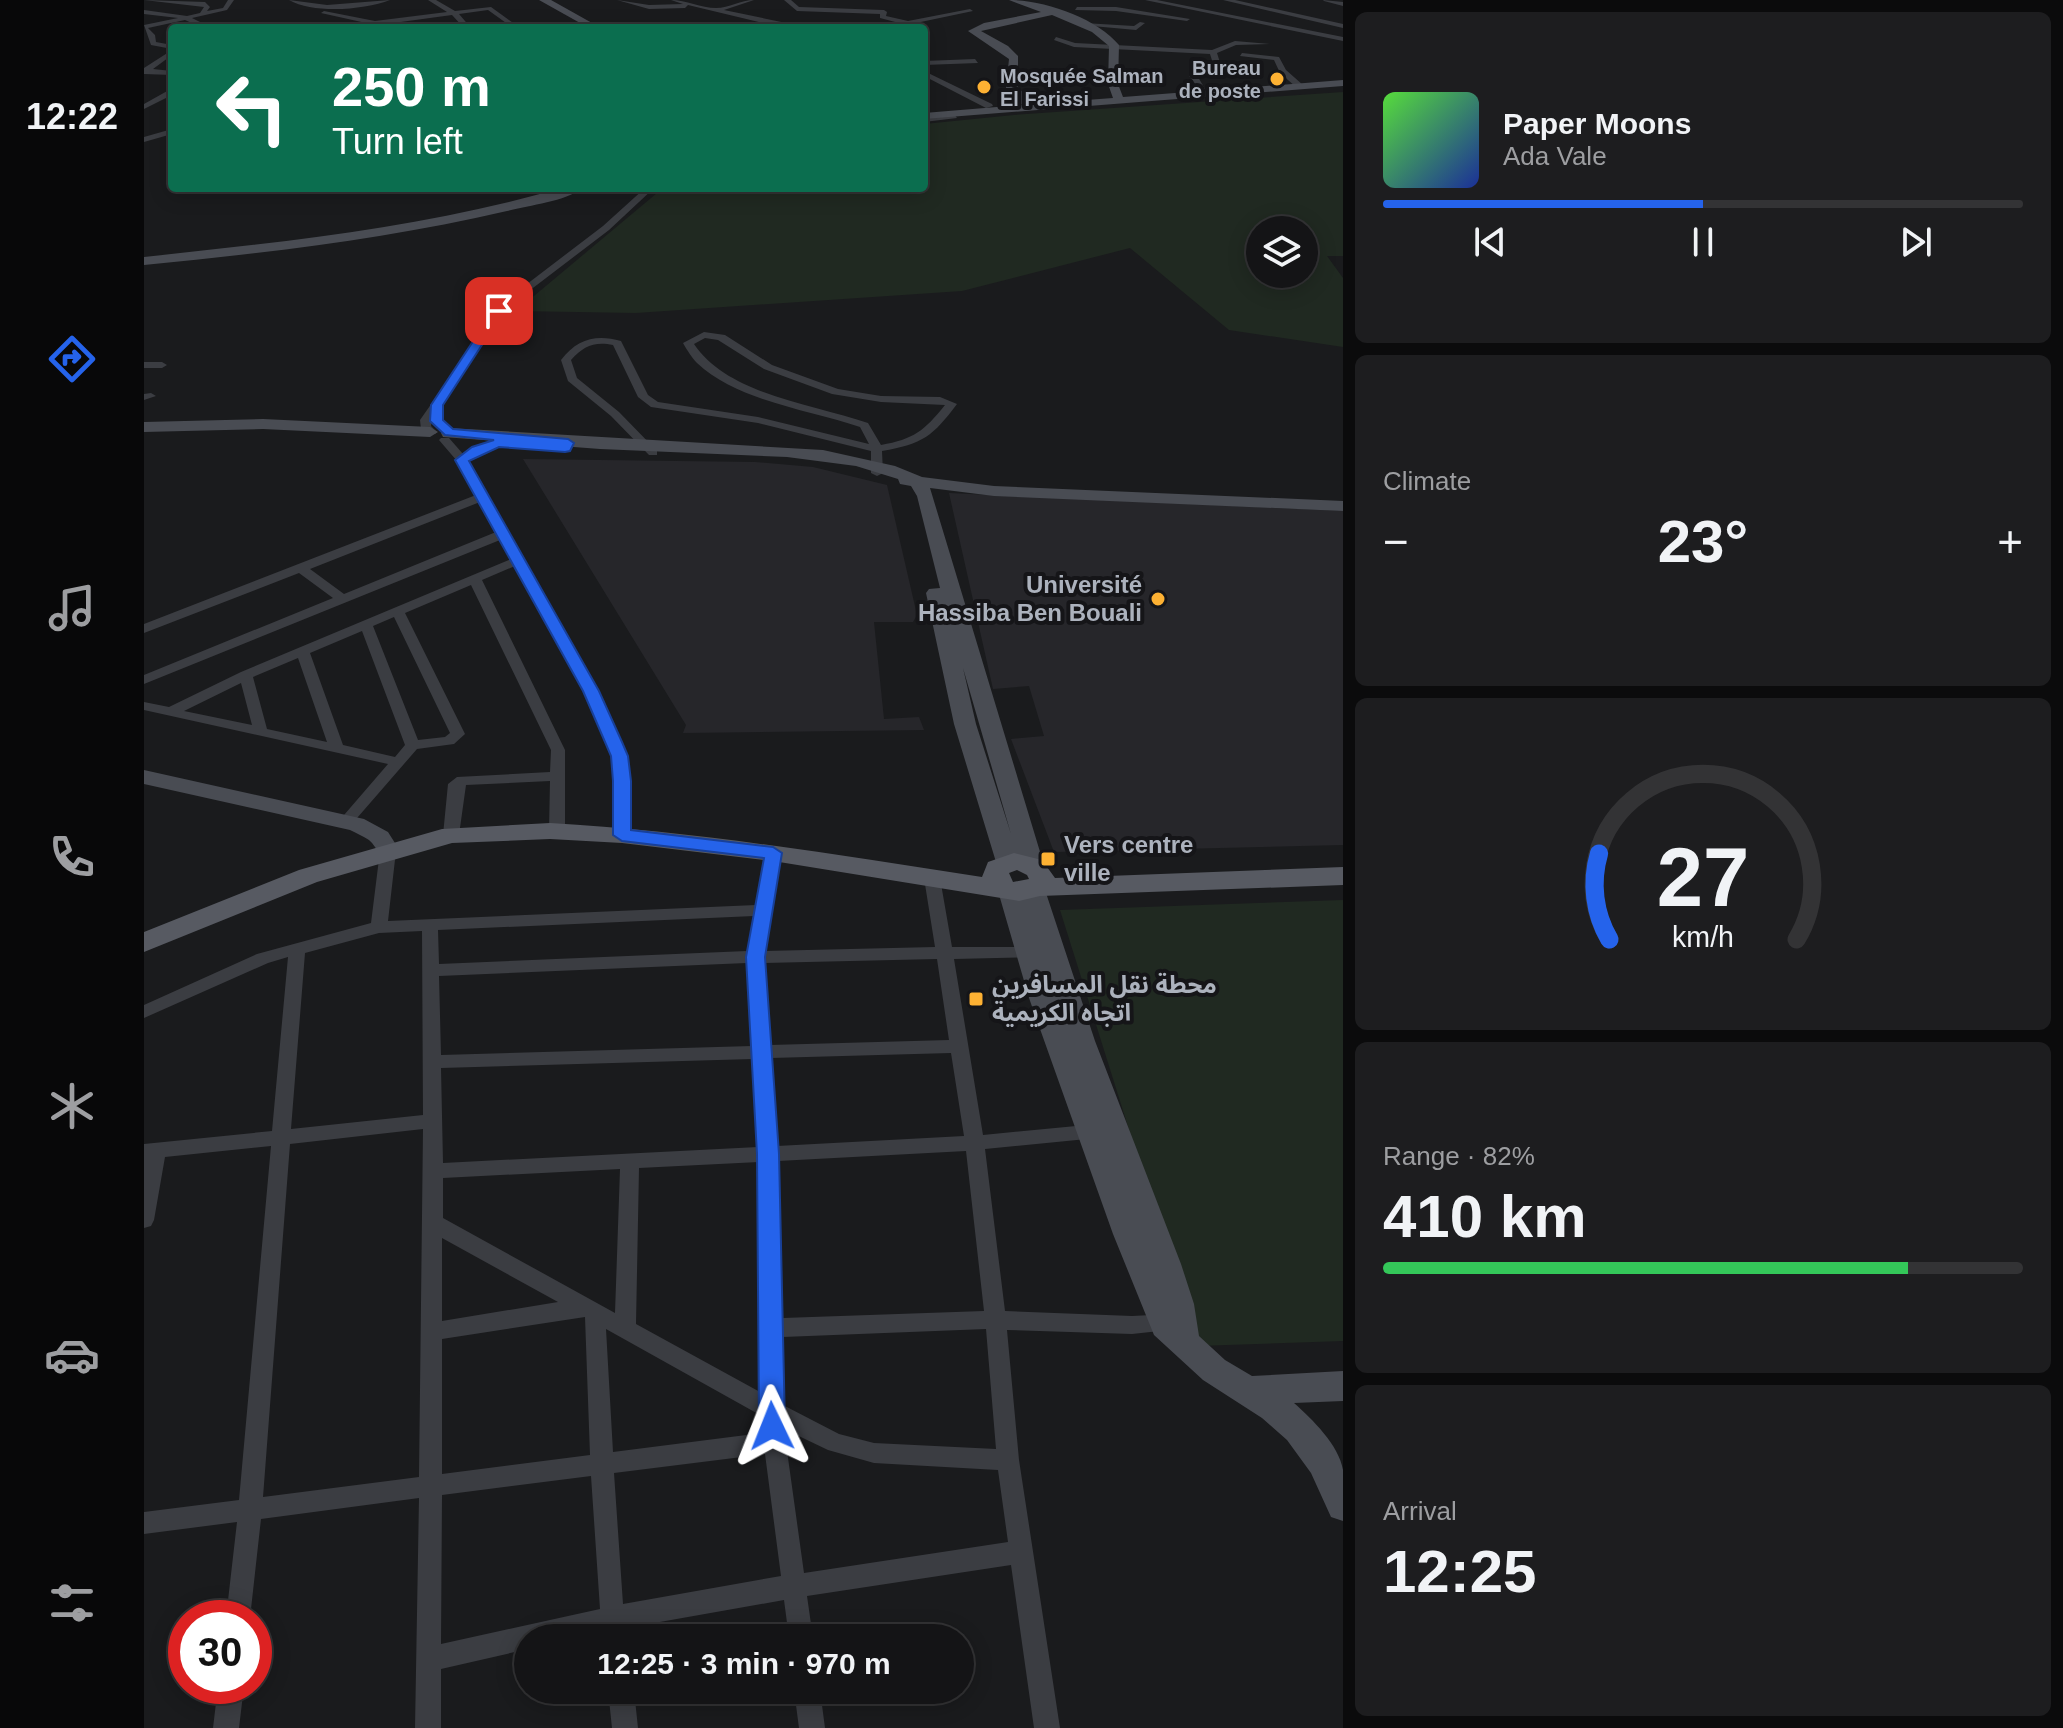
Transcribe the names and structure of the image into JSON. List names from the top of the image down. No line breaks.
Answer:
{"places":{"other":["Bureau de poste","Mosquée Salman El Farissi","Université Hassiba Ben Bouali"],"transit":["Vers centre ville","محطة نقل المسافرين اتجاه الكريمية"]},"page":{"tabs":"12:22","turn":["250 m","Turn left"],"song":["Paper Moons","Ada Vale"],"tile":["Climate",["Range · 82%","410 km"],["Arrival","12:25"]],"heat":["−","23°","+"],"limit":"30","trip":"12:25 · 3 min · 970 m","gauge":["27","km/h"]}}
